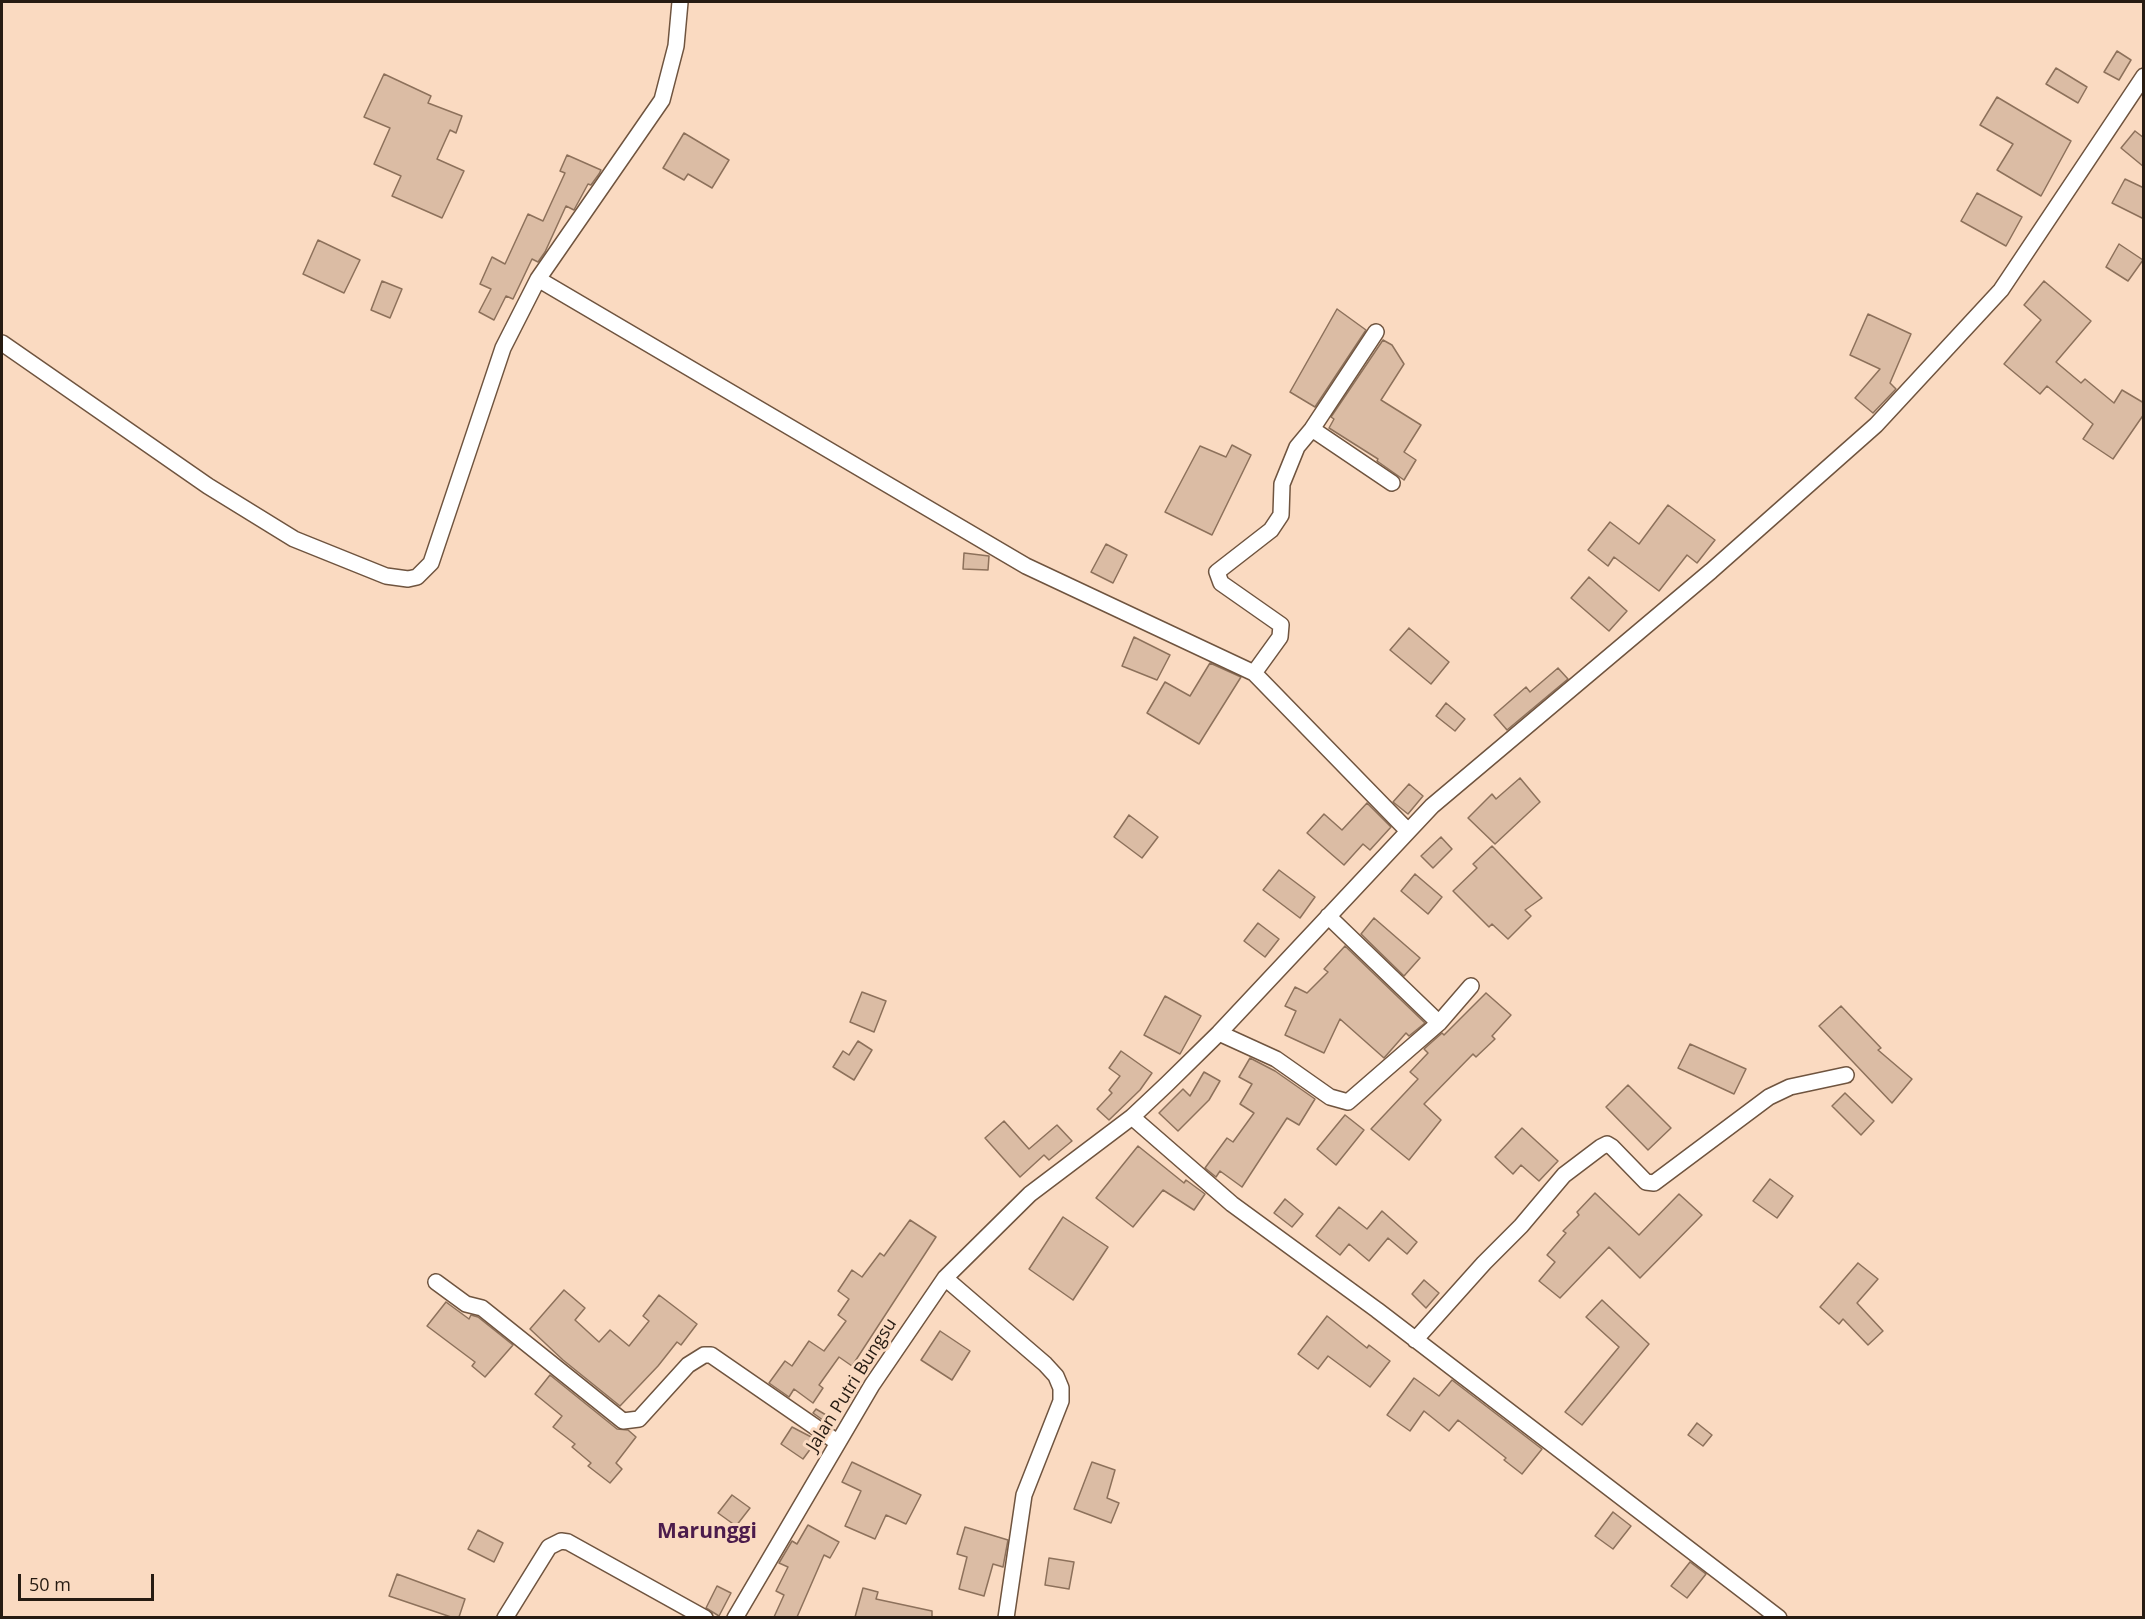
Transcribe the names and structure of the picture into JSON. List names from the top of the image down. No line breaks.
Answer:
{"streets":{"street":["Jalan Putri Bungsu"]},"districts":["Marunggi"],"scale_bar":"50 m"}
